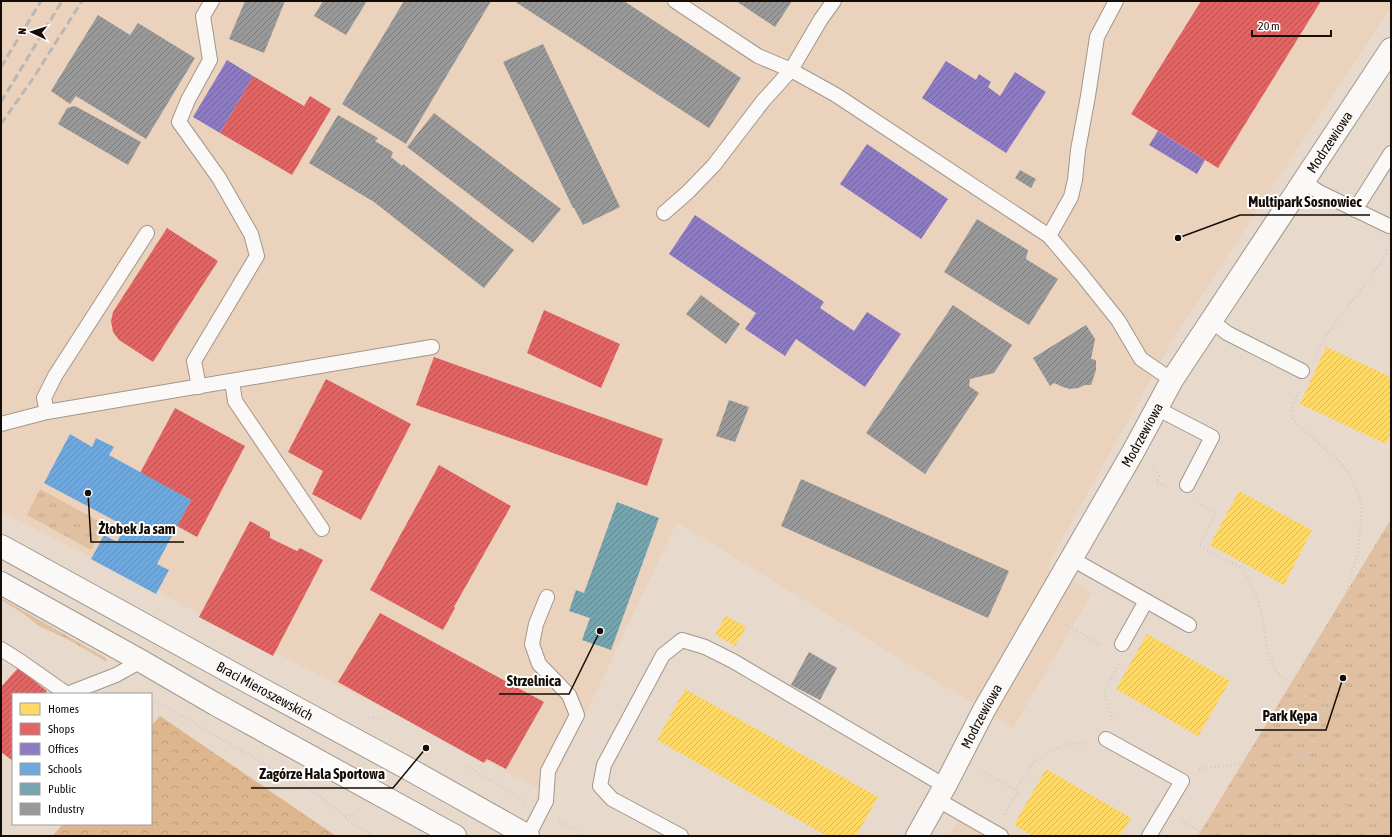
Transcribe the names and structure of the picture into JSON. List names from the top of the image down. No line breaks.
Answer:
{"streets":{"main road":["Modrzewiowa","Braci Mieroszewskich"]},"places":["Multipark Sosnowiec","Żłobek Ja sam","Strzelnica","Park Kępa","Zagórze Hala Sportowa"],"legend":["Homes","Shops","Offices","Schools","Public","Industry"],"scale_bar":"20 m","north":"left"}
